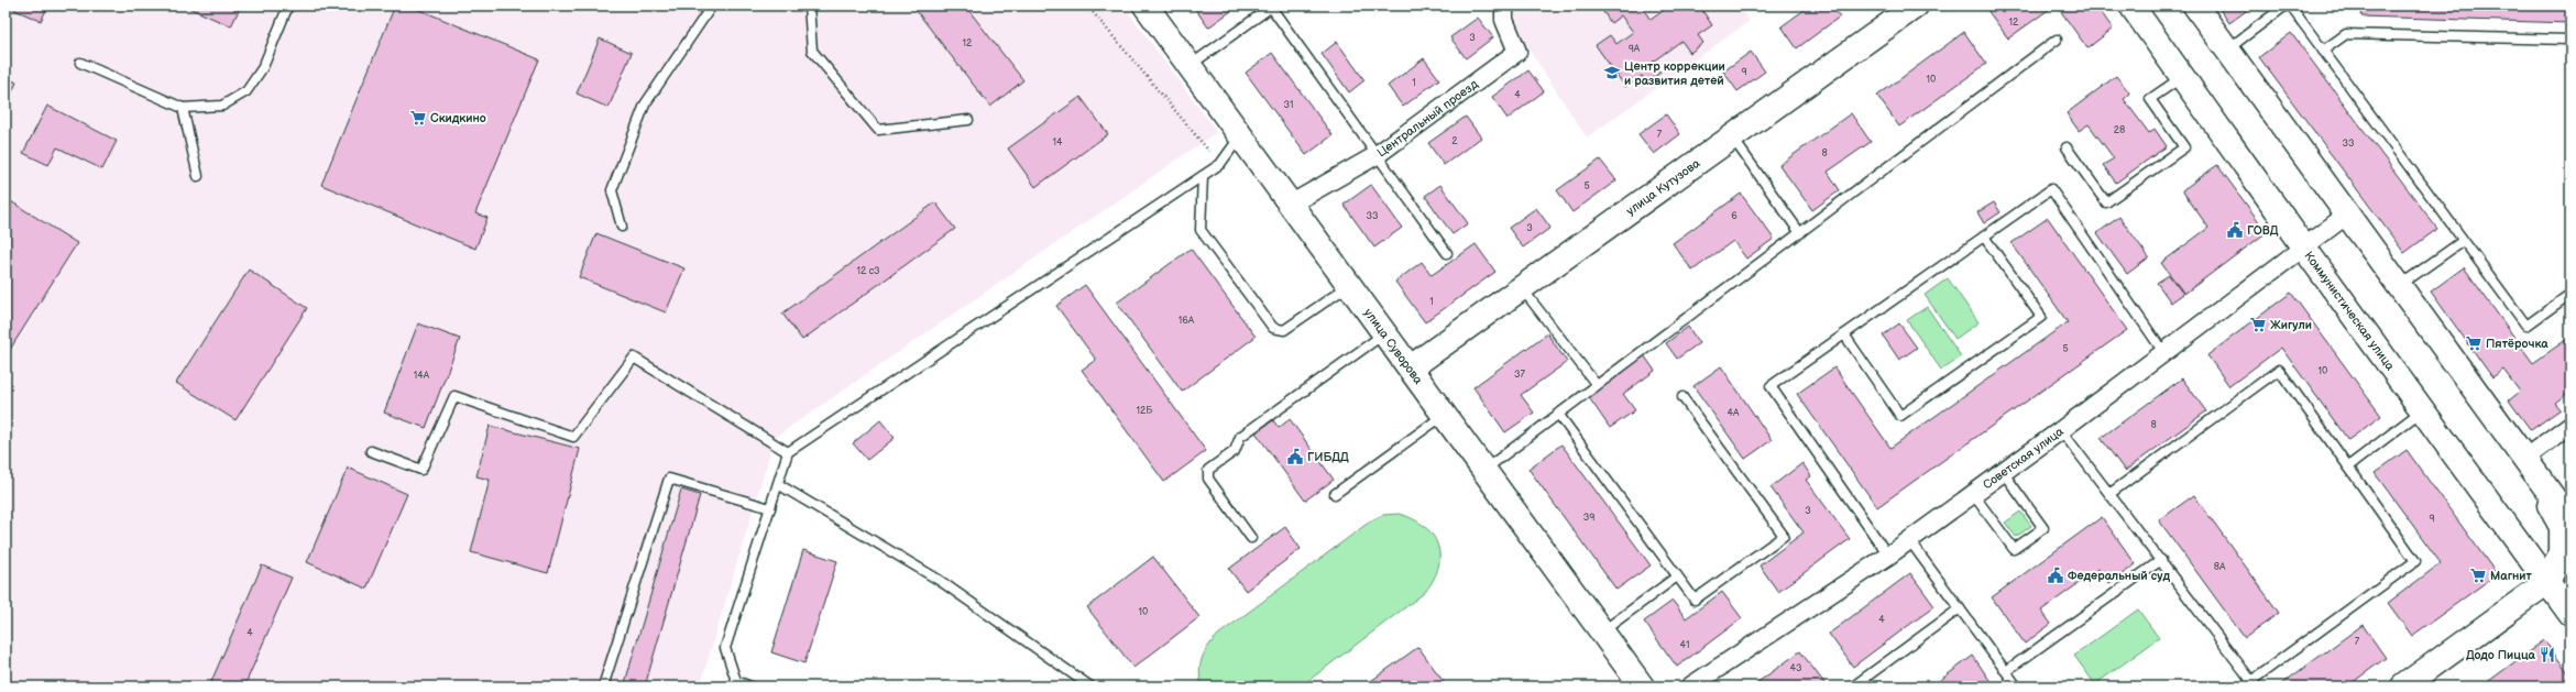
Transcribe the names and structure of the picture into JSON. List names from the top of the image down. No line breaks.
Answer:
{"streets":{"main road":["улица Кутузова","Коммунистическая улица","улица Суворова"],"street":["Центральный проезд","Советская улица"]},"crossings":[["Центральный проезд","улица Суворова"],["улица Кутузова","улица Суворова"],["Коммунистическая улица","Советская улица"]],"places":{"school or university":["Центр коррекции и развития детей"],"supermarket":["Скидкино","Жигули","Пятёрочка","Магнит"],"public building":["ГОВД","ГИБДД","Федеральный суд"],"restaurant":["Додо Пицца"]},"house_numbers":["12","3","12","9А","9","10","1","4","31","28","7","2","14","33","8","5","33","6","3","12 с3","1","16А","5","10","37","14А","12Б","4А","8","3","39","9","8А","10","4","4","7","41","43"]}
